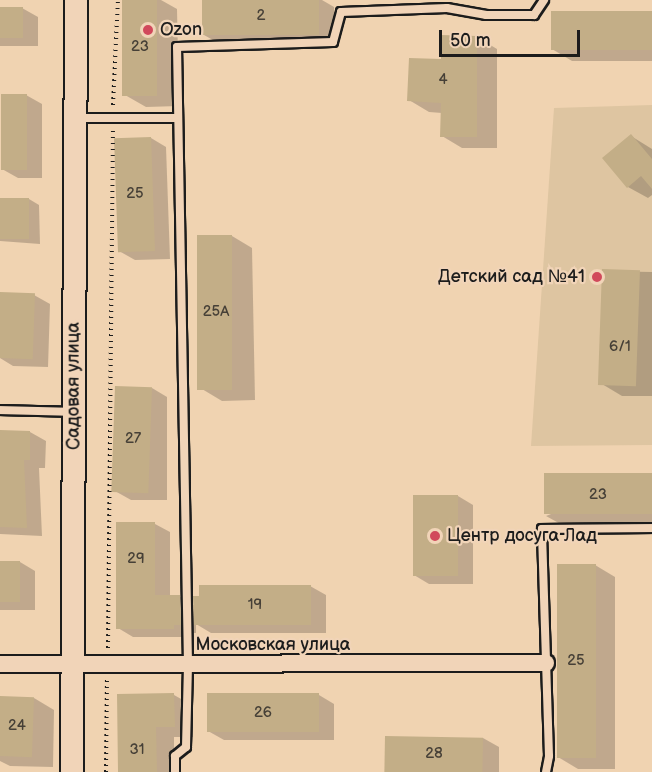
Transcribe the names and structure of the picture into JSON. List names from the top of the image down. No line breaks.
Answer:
{"streets":{"street":["Садовая улица","Московская улица"]},"crossings":[["Садовая улица","Московская улица"]],"places":["Ozon","Детский сад №41","Центр досуга Лад"],"house_numbers":["2","23","4","25","25А","6/1","27","23","29","19","25","26","24","31","28"],"scale_bar":"50 m"}
